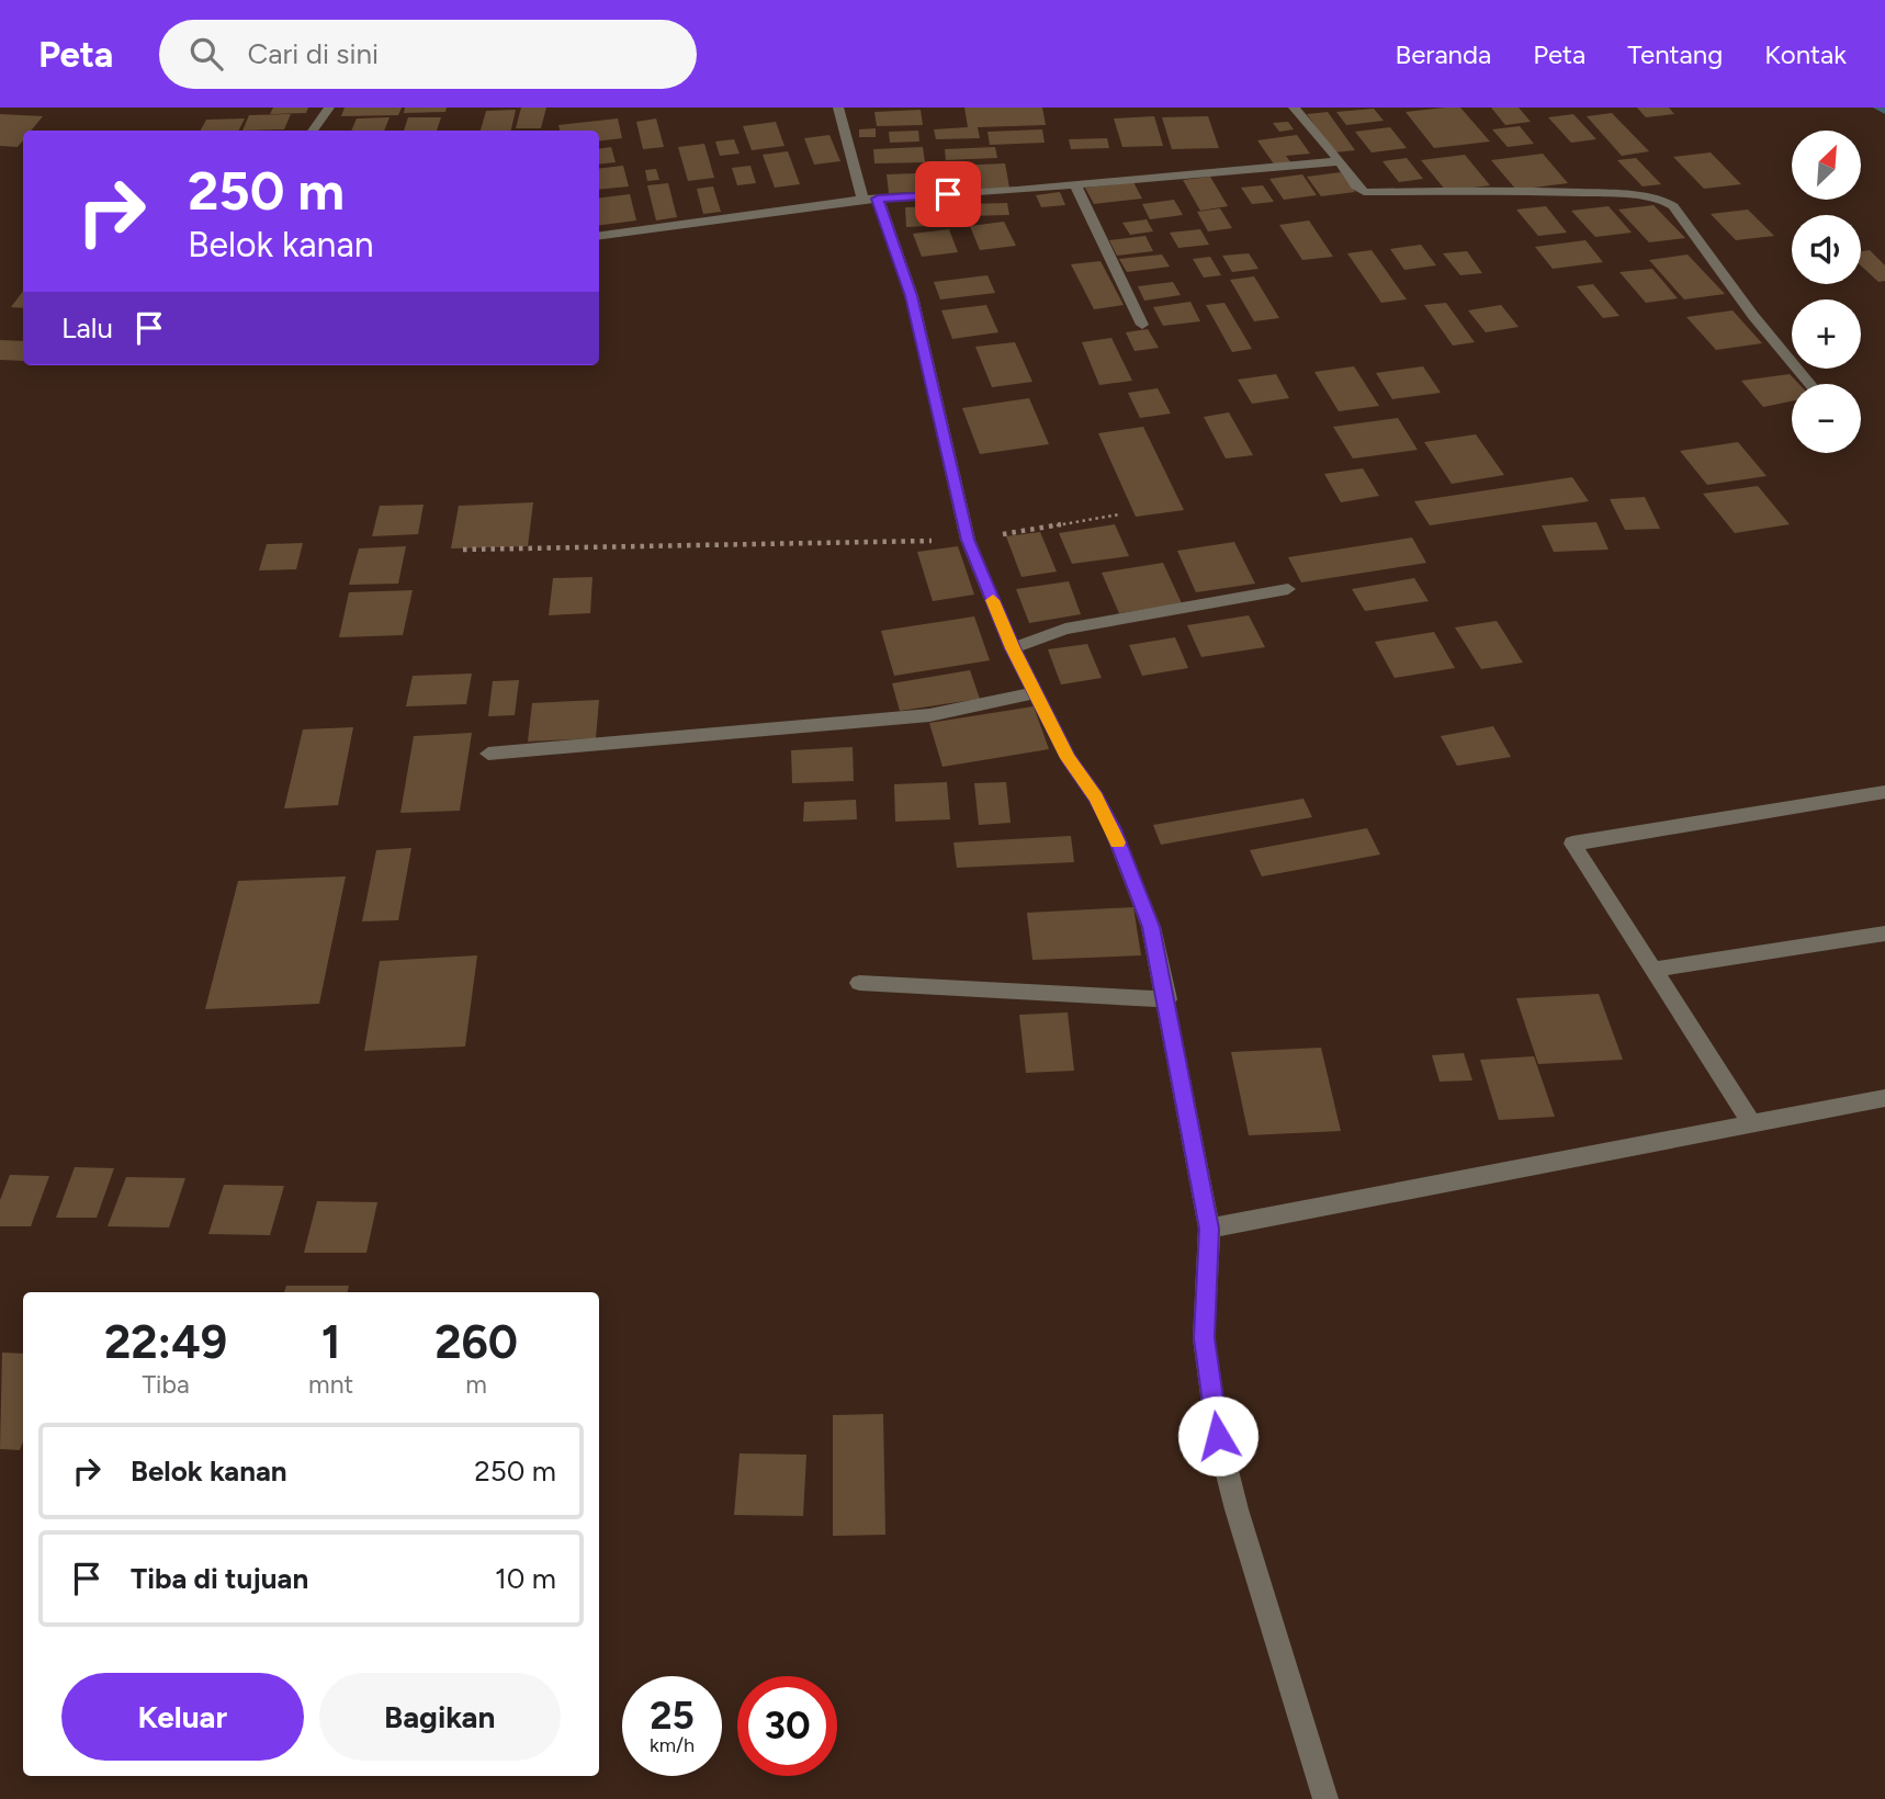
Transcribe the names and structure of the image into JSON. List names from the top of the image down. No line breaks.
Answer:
{"north":"top right","page":{"header":"Peta","search":"Cari di sini","nav":["Beranda","Peta","Tentang","Kontak"],"map_buttons":["+","−"],"turn":["250 m","Belok kanan"],"then":"Lalu","eta":["22:49","Tiba","1","mnt","260","m"],"list":[{"name":"Belok kanan","value":"250 m"},{"name":"Tiba di tujuan","value":"10 m"}],"buttons":["Keluar","Bagikan"],"speed":"25 km/h","limit":"30"}}
